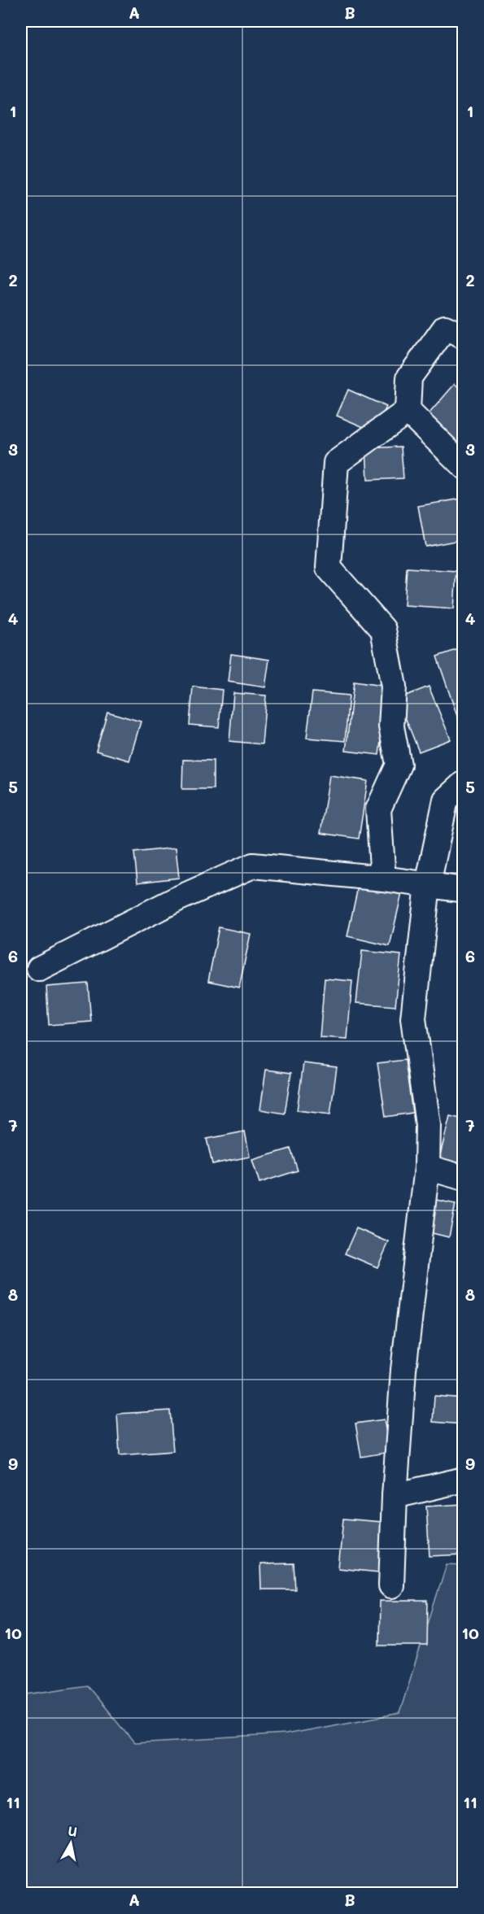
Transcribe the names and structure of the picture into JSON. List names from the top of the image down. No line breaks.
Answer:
{"north":"top","grid":{"columns":["A","B"],"rows":["1","2","3","4","5","6","7","8","9","10","11"]}}
